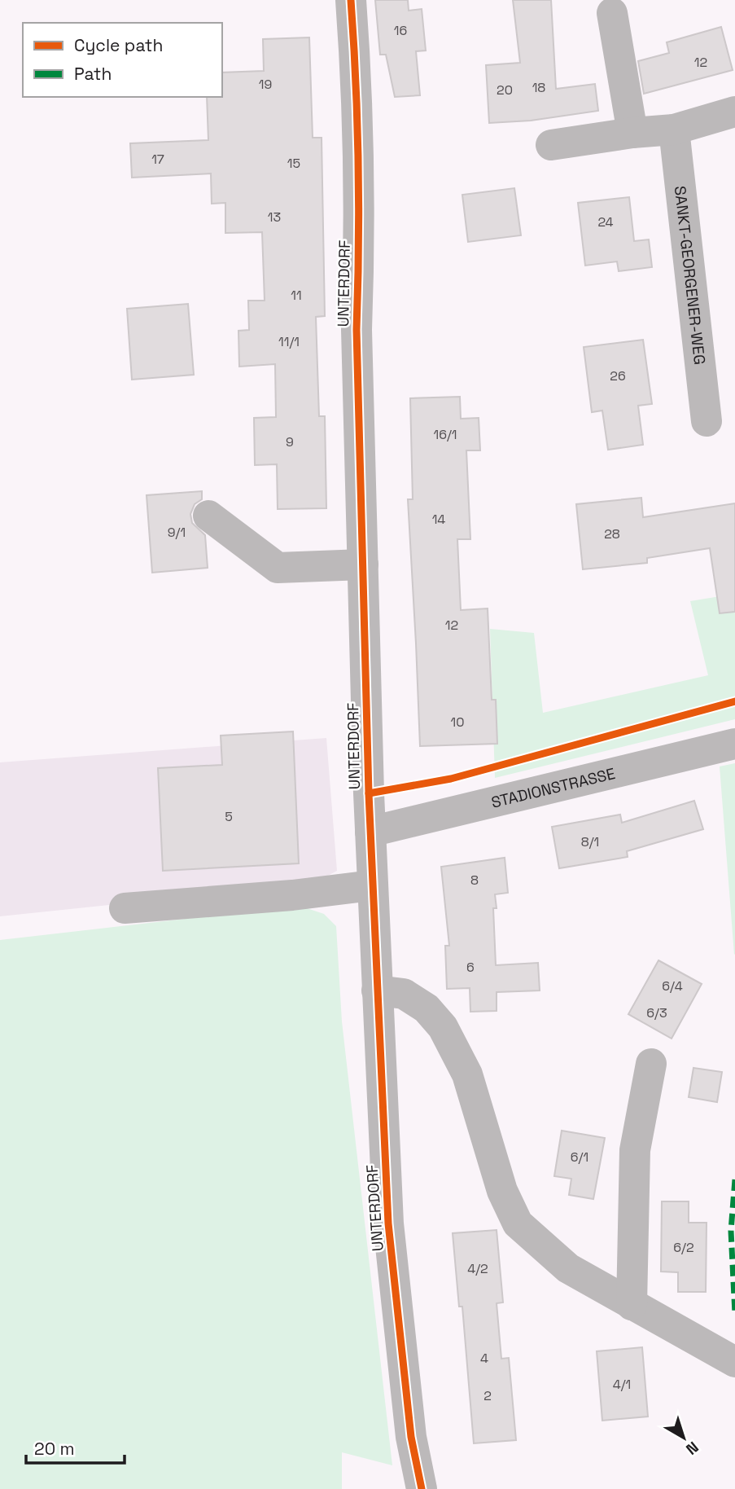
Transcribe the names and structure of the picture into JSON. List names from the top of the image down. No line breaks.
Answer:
{"streets":{"street":["SANKT-GEORGENER-WEG","UNTERDORF","STADIONSTRASSE"]},"crossings":[["UNTERDORF","STADIONSTRASSE"]],"house_numbers":["16","12","19","18","20","17","15","13","24","11","11/1","26","16/1","9","14","9/1","28","12","10","5","8/1","8","6","6/4","6/3","6/1","6/2","4/2","4","4/1","2"],"legend":["Cycle path","Path"],"scale_bar":"20 m","north":"bottom right"}
